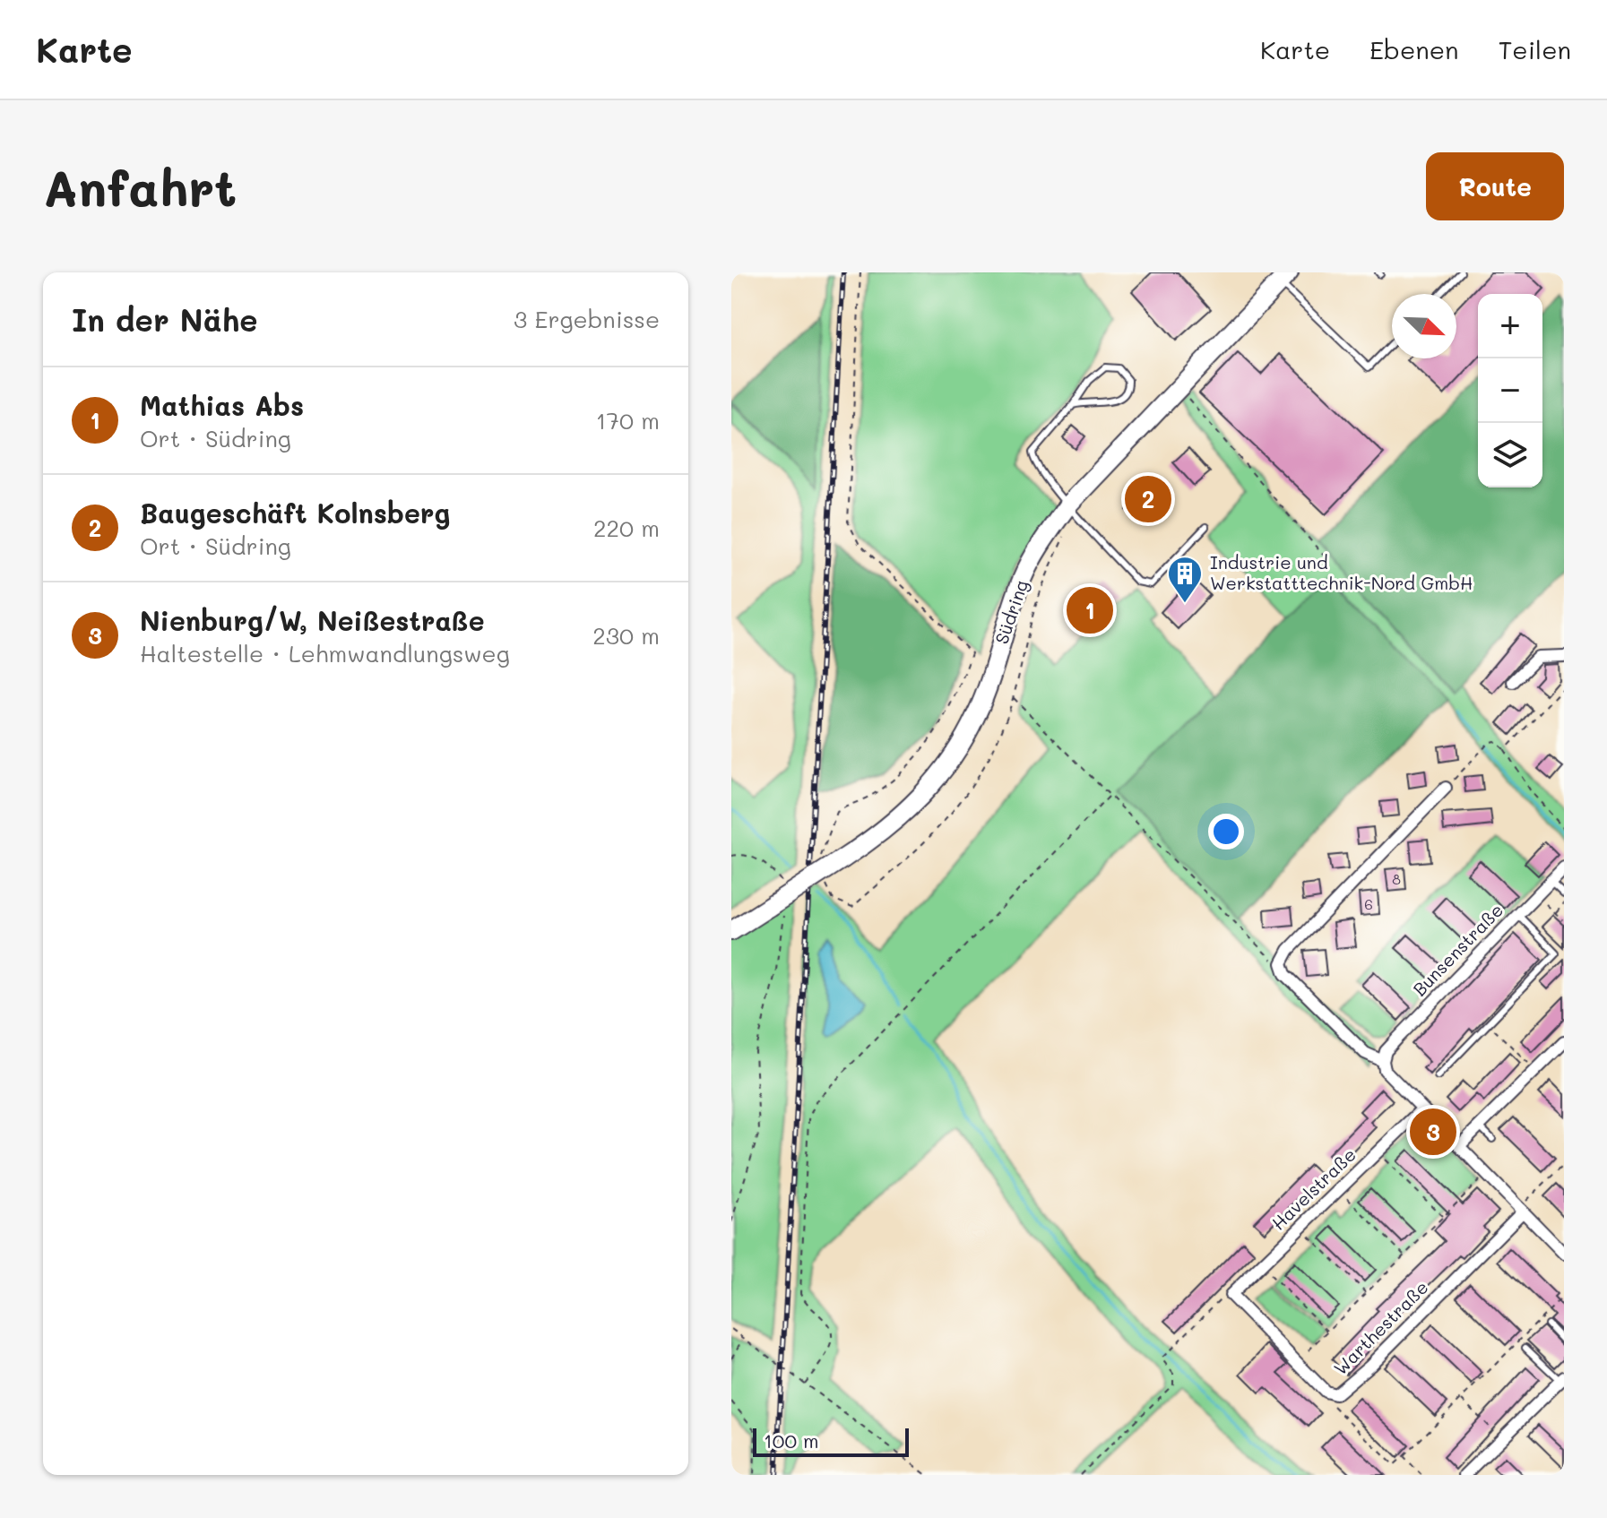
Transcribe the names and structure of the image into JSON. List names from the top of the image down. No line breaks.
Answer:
{"streets":{"main road":["Südring"],"street":["Bunsenstraße","Havelstraße","Warthestraße"]},"crossings":[["Havelstraße","Warthestraße"]],"places":{"building":["Industrie und Werkstatttechnik-Nord GmbH"]},"house_numbers":["8","6"],"scale_bar":"100 m","north":"bottom right","page":{"header":"Karte","nav":["Karte","Ebenen","Teilen"],"buttons":"Route","title":"Anfahrt","heading":["In der Nähe","3 Ergebnisse"],"map_buttons":["+","−"],"list":[{"mark":"1","name":"Mathias Abs","note":"Ort · Südring","value":"170 m"},{"mark":"2","name":"Baugeschäft Kolnsberg","note":"Ort · Südring","value":"220 m"},{"mark":"3","name":"Nienburg/W, Neißestraße","note":"Haltestelle · Lehmwandlungsweg","value":"230 m"}],"pins":["2","1","3"],"scale":"100 m"}}
